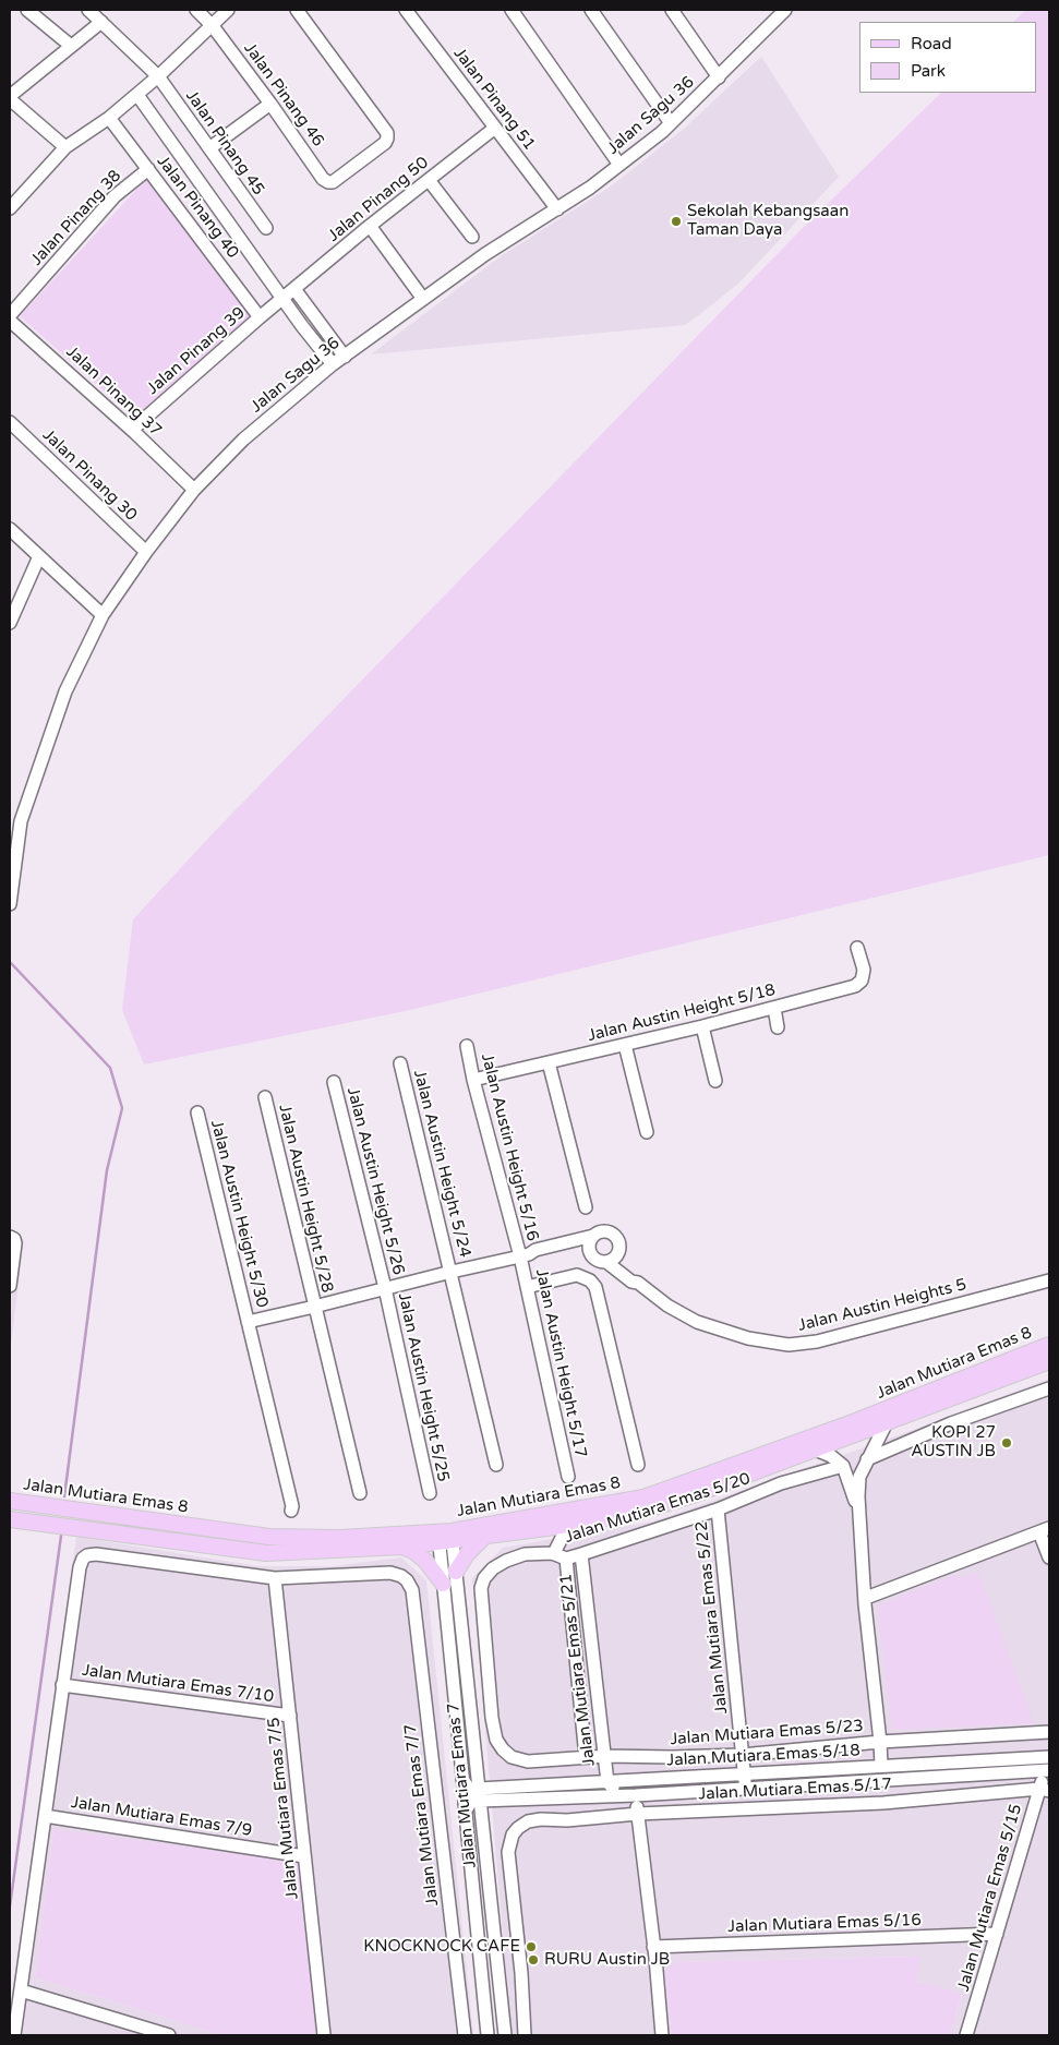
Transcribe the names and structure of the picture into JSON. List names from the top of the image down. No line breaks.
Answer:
{"streets":{"main road":["Jalan Mutiara Emas 8"],"street":["Jalan Pinang 46","Jalan Pinang 51","Jalan Sagu 36","Jalan Pinang 45","Jalan Pinang 50","Jalan Pinang 40","Jalan Pinang 38","Jalan Pinang 39","Jalan Pinang 37","Jalan Pinang 30","Jalan Austin Height 5/18","Jalan Austin Height 5/16","Jalan Austin Height 5/24","Jalan Austin Height 5/26","Jalan Austin Height 5/28","Jalan Austin Height 5/30","Jalan Austin Heights 5","Jalan Austin Height 5/17","Jalan Austin Height 5/25","Jalan Mutiara Emas 5/20","Jalan Mutiara Emas 5/22","Jalan Mutiara Emas 5/21","Jalan Mutiara Emas 7/10","Jalan Mutiara Emas 5/23","Jalan Mutiara Emas 5/18","Jalan Mutiara Emas 7","Jalan Mutiara Emas 5/17","Jalan Mutiara Emas 7/5","Jalan Mutiara Emas 7/7","Jalan Mutiara Emas 7/9","Jalan Mutiara Emas 5/15","Jalan Mutiara Emas 5/16"]},"crossings":[["Jalan Pinang 51","Jalan Sagu 36"],["Jalan Pinang 51","Jalan Pinang 50"],["Jalan Sagu 36","Jalan Pinang 37"],["Jalan Sagu 36","Jalan Pinang 30"],["Jalan Pinang 50","Jalan Pinang 39"],["Jalan Pinang 40","Jalan Pinang 38"],["Jalan Pinang 40","Jalan Pinang 39"],["Jalan Pinang 39","Jalan Pinang 37"],["Jalan Austin Height 5/18","Jalan Austin Height 5/16"],["Jalan Austin Height 5/16","Jalan Austin Height 5/17"],["Jalan Austin Height 5/26","Jalan Austin Height 5/25"],["Jalan Mutiara Emas 8","Jalan Mutiara Emas 7"],["Jalan Mutiara Emas 5/20","Jalan Mutiara Emas 5/22"],["Jalan Mutiara Emas 5/20","Jalan Mutiara Emas 5/21"],["Jalan Mutiara Emas 5/20","Jalan Mutiara Emas 5/23"],["Jalan Mutiara Emas 5/22","Jalan Mutiara Emas 5/23"],["Jalan Mutiara Emas 5/22","Jalan Mutiara Emas 5/18"],["Jalan Mutiara Emas 5/21","Jalan Mutiara Emas 5/23"],["Jalan Mutiara Emas 5/21","Jalan Mutiara Emas 5/18"],["Jalan Mutiara Emas 7/10","Jalan Mutiara Emas 7/5"],["Jalan Mutiara Emas 5/18","Jalan Mutiara Emas 7"],["Jalan Mutiara Emas 5/18","Jalan Mutiara Emas 5/15"],["Jalan Mutiara Emas 5/17","Jalan Mutiara Emas 5/15"],["Jalan Mutiara Emas 7/5","Jalan Mutiara Emas 7/7"],["Jalan Mutiara Emas 7/5","Jalan Mutiara Emas 7/9"],["Jalan Mutiara Emas 5/15","Jalan Mutiara Emas 5/16"]],"places":["Sekolah Kebangsaan Taman Daya","KOPI 27 AUSTIN JB","KNOCKNOCK CAFE","RURU Austin JB"],"legend":["Road","Park"]}
